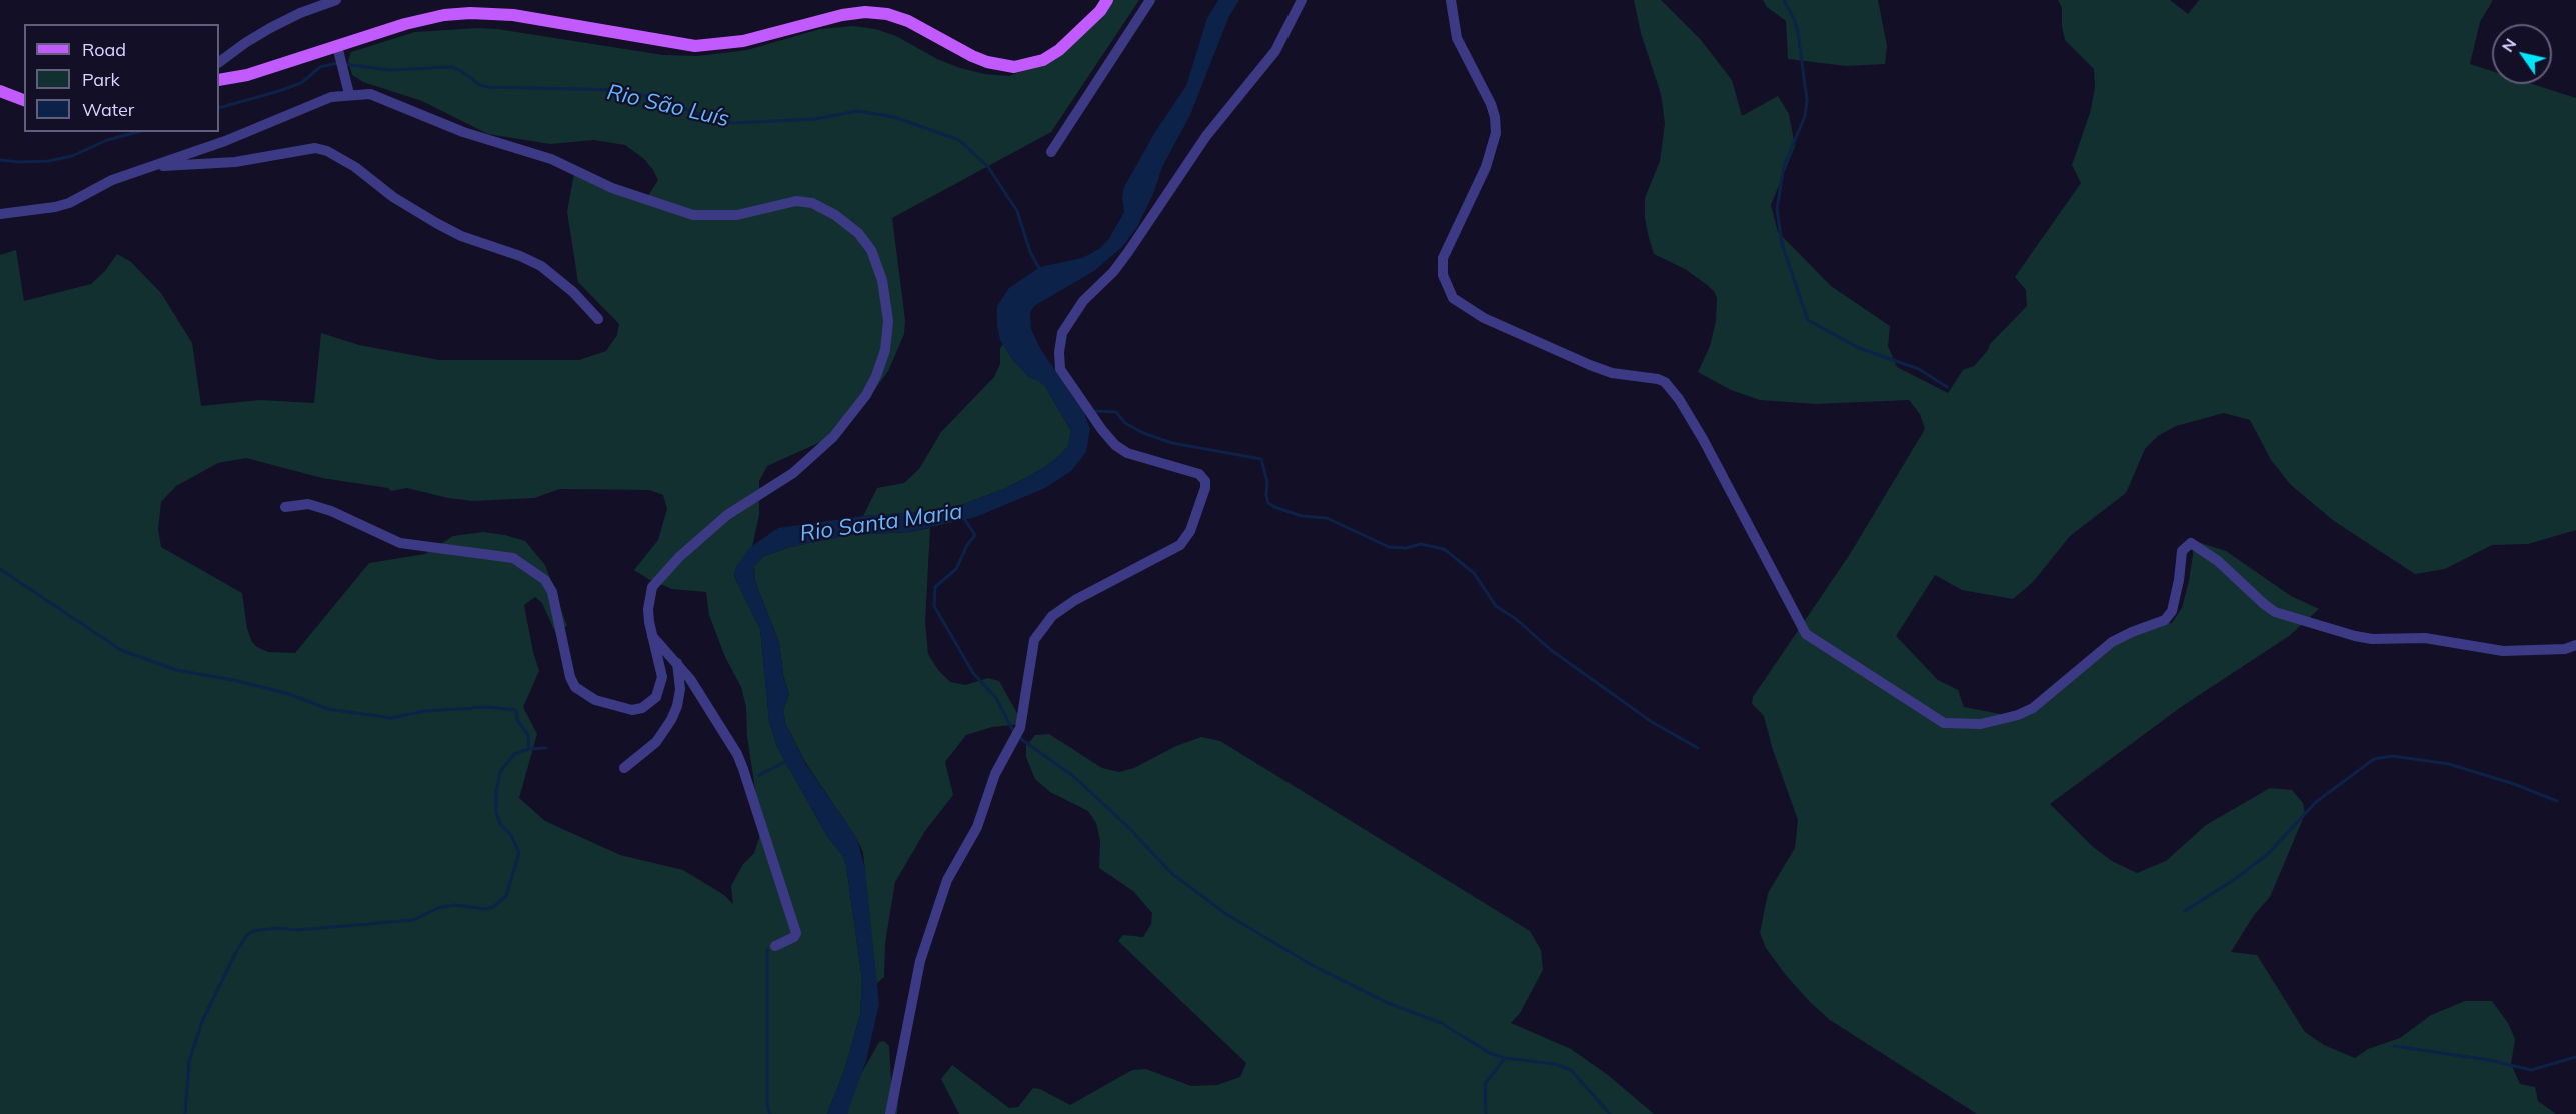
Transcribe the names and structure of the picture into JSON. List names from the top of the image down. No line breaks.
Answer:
{"water":["Rio São Luís","Rio Santa Maria"],"legend":["Road","Park","Water"],"north":"top left"}
